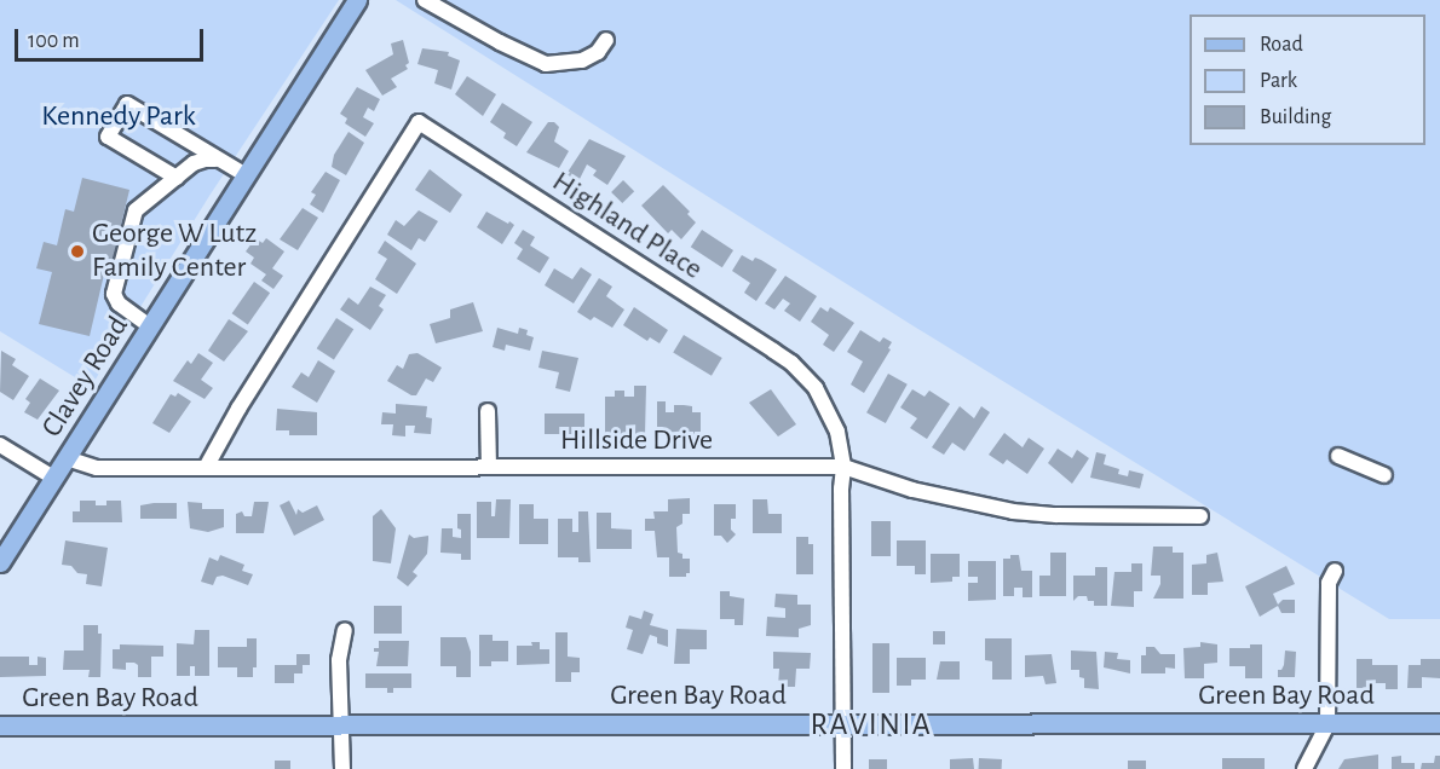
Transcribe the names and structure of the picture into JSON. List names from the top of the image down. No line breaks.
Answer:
{"streets":{"main road":["Clavey Road","Green Bay Road"],"street":["Highland Place","Hillside Drive"]},"crossings":[["Highland Place","Hillside Drive"],["Highland Place","Green Bay Road"],["Clavey Road","Hillside Drive"]],"districts":["RAVINIA"],"parks":["Kennedy Park"],"places":["George W Lutz Family Center"],"legend":["Road","Park","Building"],"scale_bar":"100 m"}
